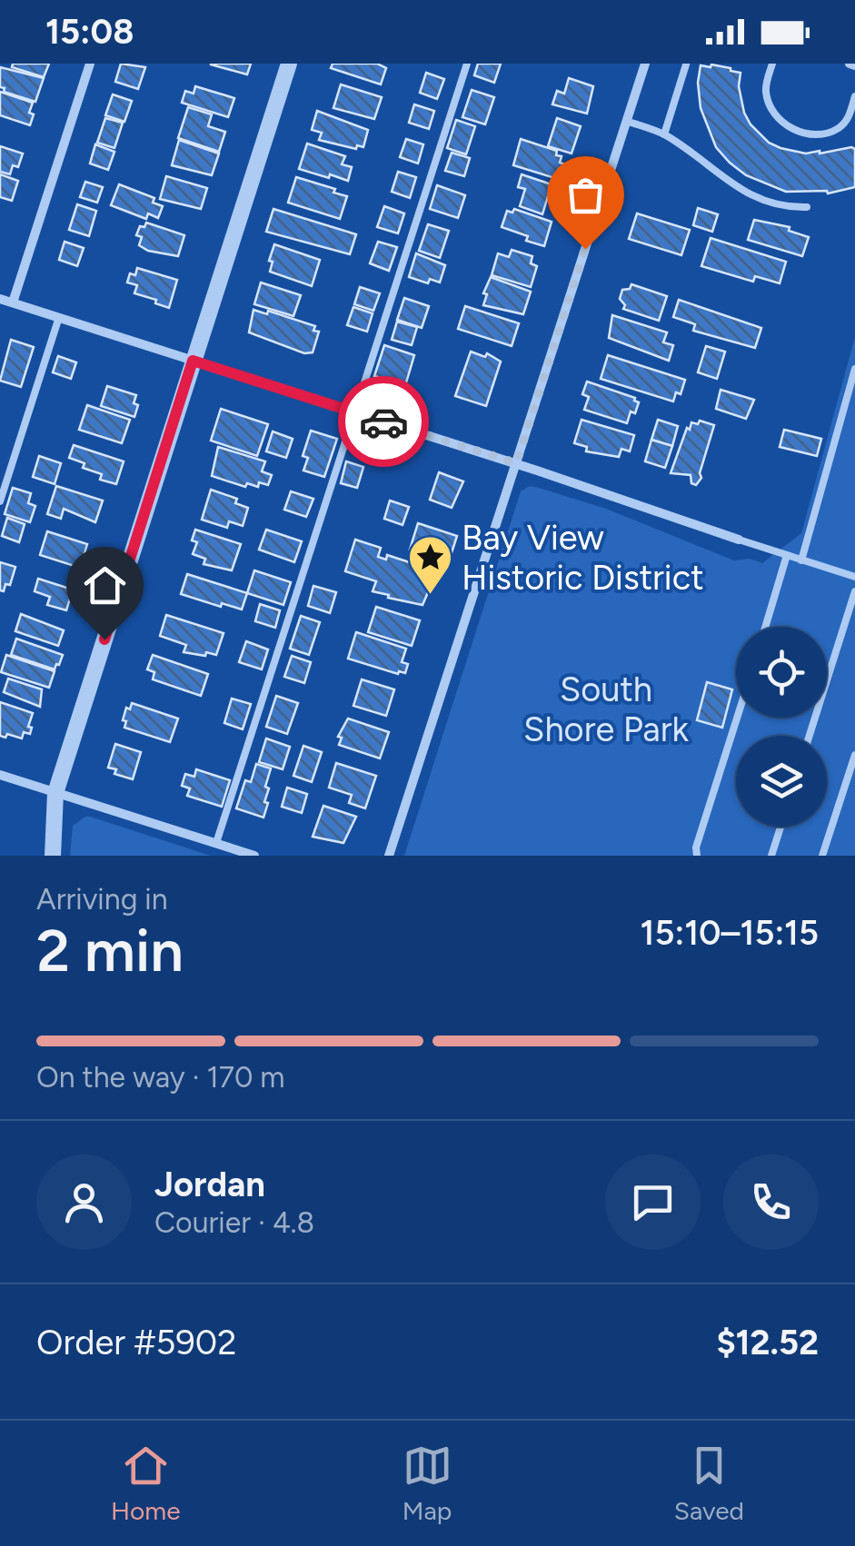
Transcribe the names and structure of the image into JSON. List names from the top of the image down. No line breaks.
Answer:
{"parks":["South Shore Park"],"places":{"place":["Bay View Historic District"]},"page":{"status":"15:08","heading":["2 min","Arriving in","15:10–15:15"],"panel":["Jordan","Courier · 4.8","Order #5902","$12.52"],"bar":"On the way · 170 m","tabs":["Home","Map","Saved"]}}
